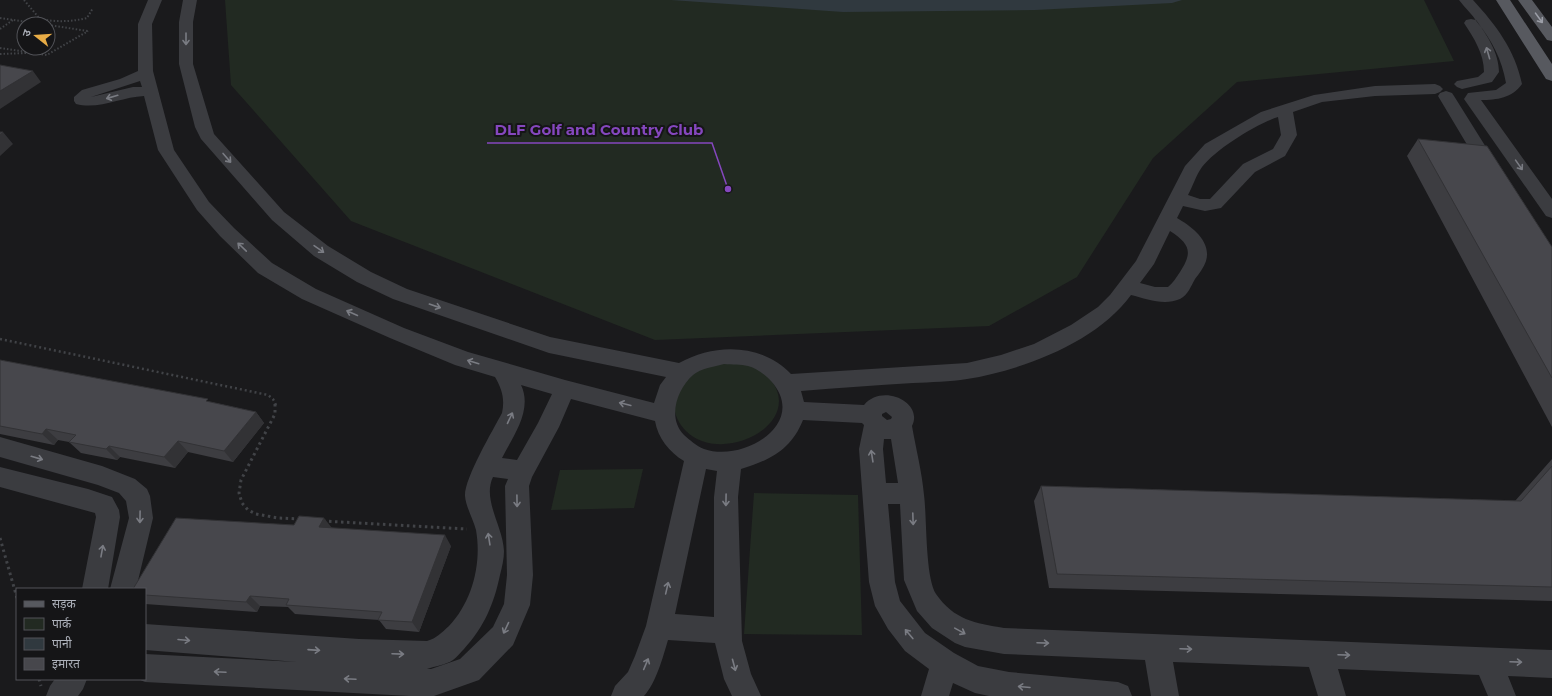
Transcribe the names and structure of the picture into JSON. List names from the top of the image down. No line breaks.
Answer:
{"places":["DLF Golf and Country Club"],"legend":["सड़क","पार्क","पानी","इमारत"],"north":"left"}
